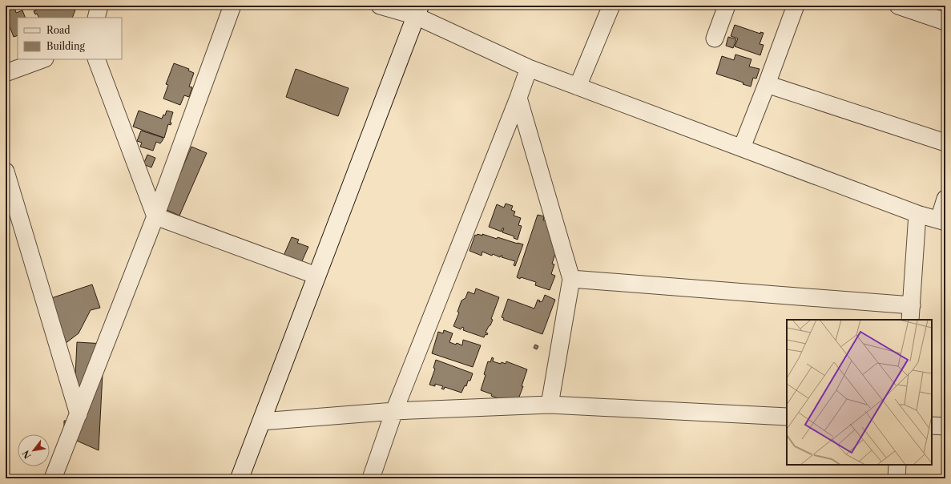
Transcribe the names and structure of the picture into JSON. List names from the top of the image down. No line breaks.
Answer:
{"legend":["Road","Building"],"north":"bottom left"}
